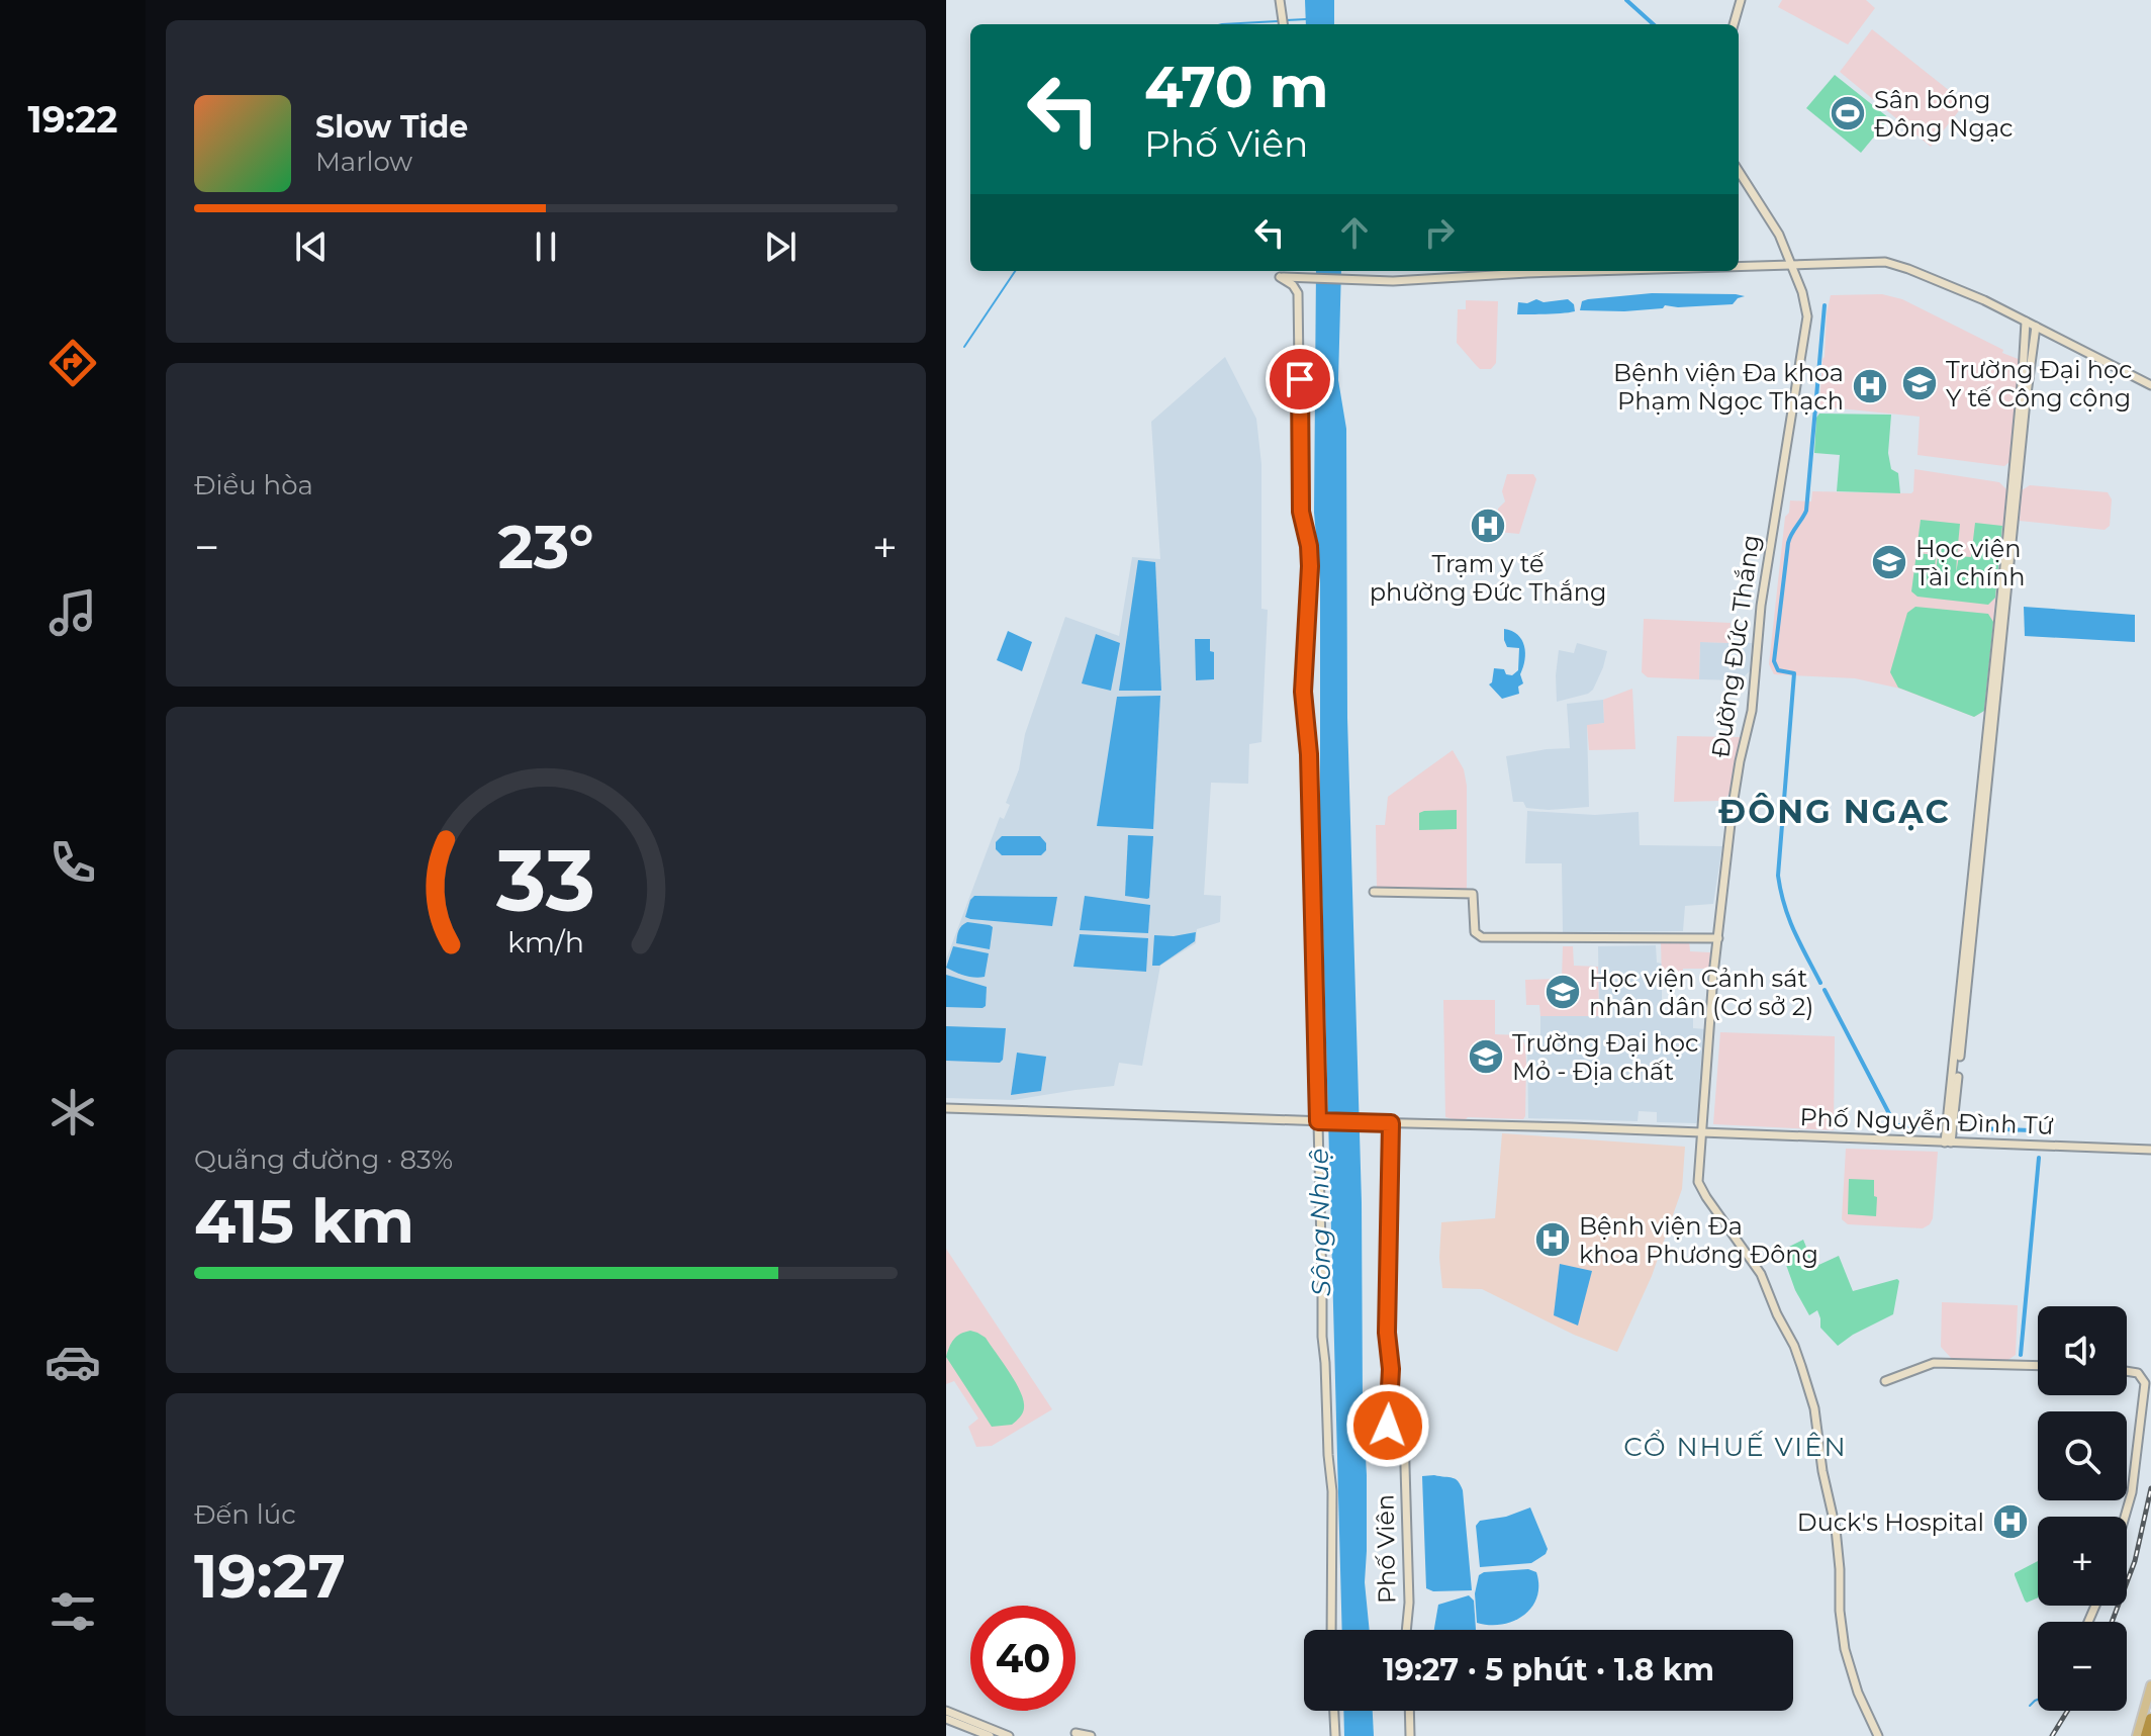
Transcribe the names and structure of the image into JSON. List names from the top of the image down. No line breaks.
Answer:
{"streets":{"street":["Đường Đức Thắng","Phố Nguyễn Đình Tứ","Phố Viên"]},"crossings":[["Đường Đức Thắng","Phố Nguyễn Đình Tứ"]],"districts":["ĐÔNG NGẠC","CỔ NHUẾ VIÊN"],"water":["Sông Nhuệ"],"places":{"sports":["Sân bóng Đông Ngạc"],"school or university":["Trường Đại học Y tế Công cộng","Học viện Tài chính","Học viện Cảnh sát nhân dân (Cơ sở 2)","Trường Đại học Mỏ - Địa chất"],"hospital":["Bệnh viện Đa khoa Phạm Ngọc Thạch","Trạm y tế phường Đức Thắng","Bệnh viện Đa khoa Phương Đông","Duck's Hospital"]},"page":{"tabs":"19:22","turn":["470 m","Phố Viên"],"song":["Slow Tide","Marlow"],"tile":["Điều hòa",["Quãng đường · 83%","415 km"],["Đến lúc","19:27"]],"heat":["−","23°","+"],"map_buttons":["+","−"],"limit":"40","trip":"19:27 · 5 phút · 1.8 km","gauge":["33","km/h"]}}
